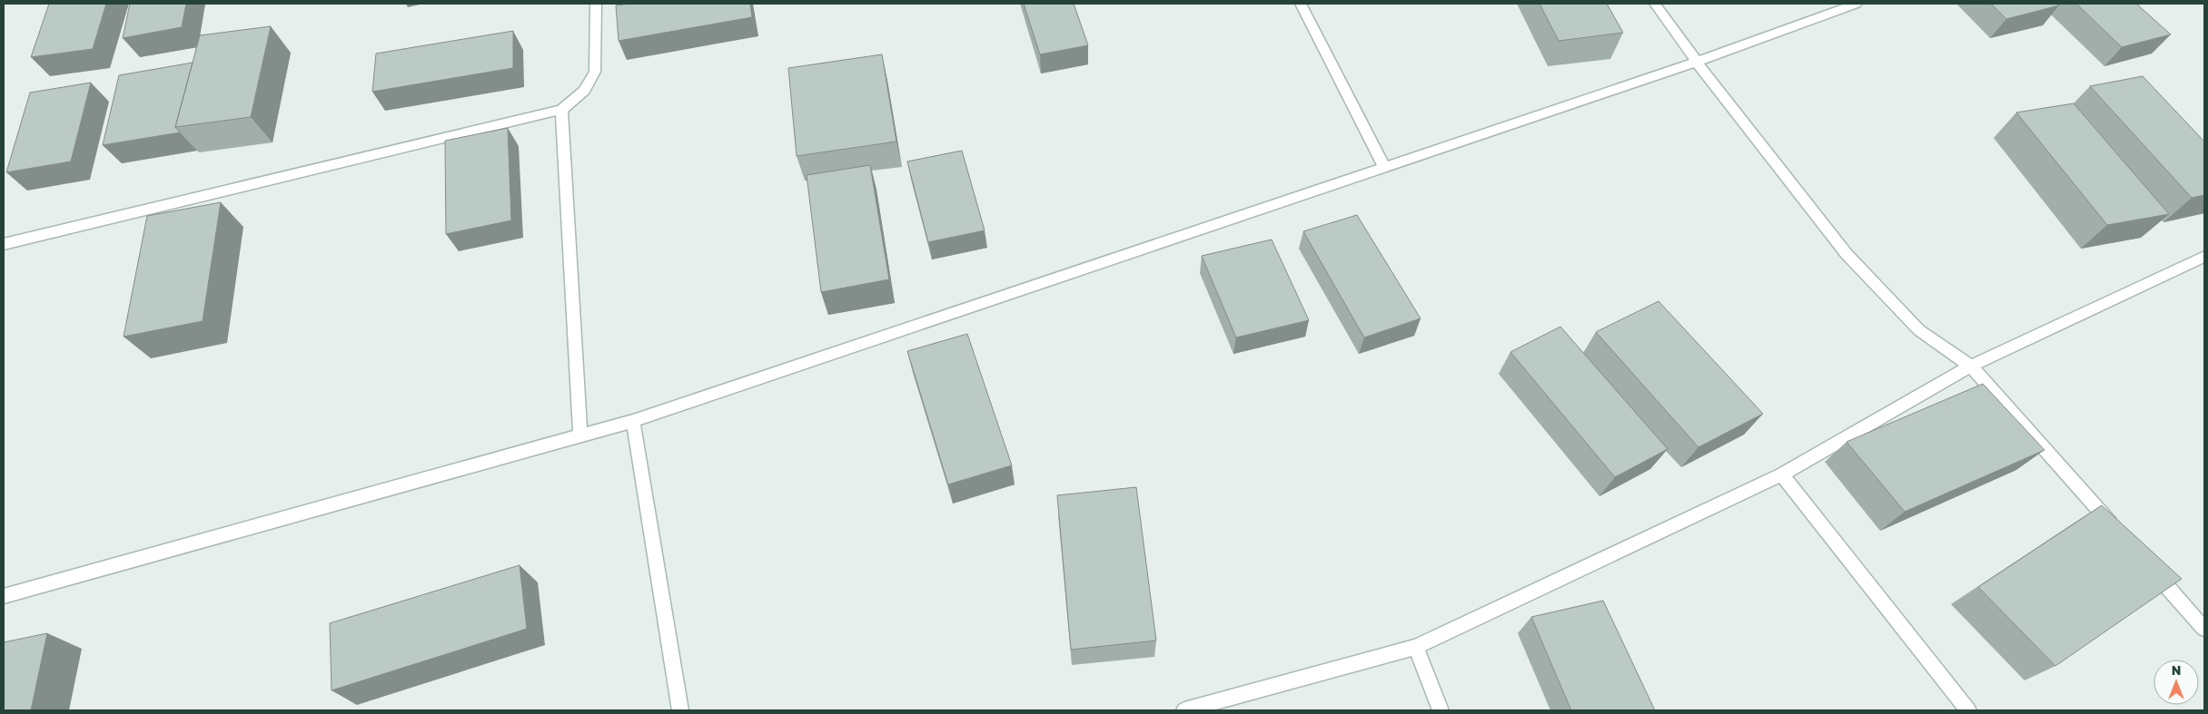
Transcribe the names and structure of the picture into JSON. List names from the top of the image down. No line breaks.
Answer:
{"north":"top"}
